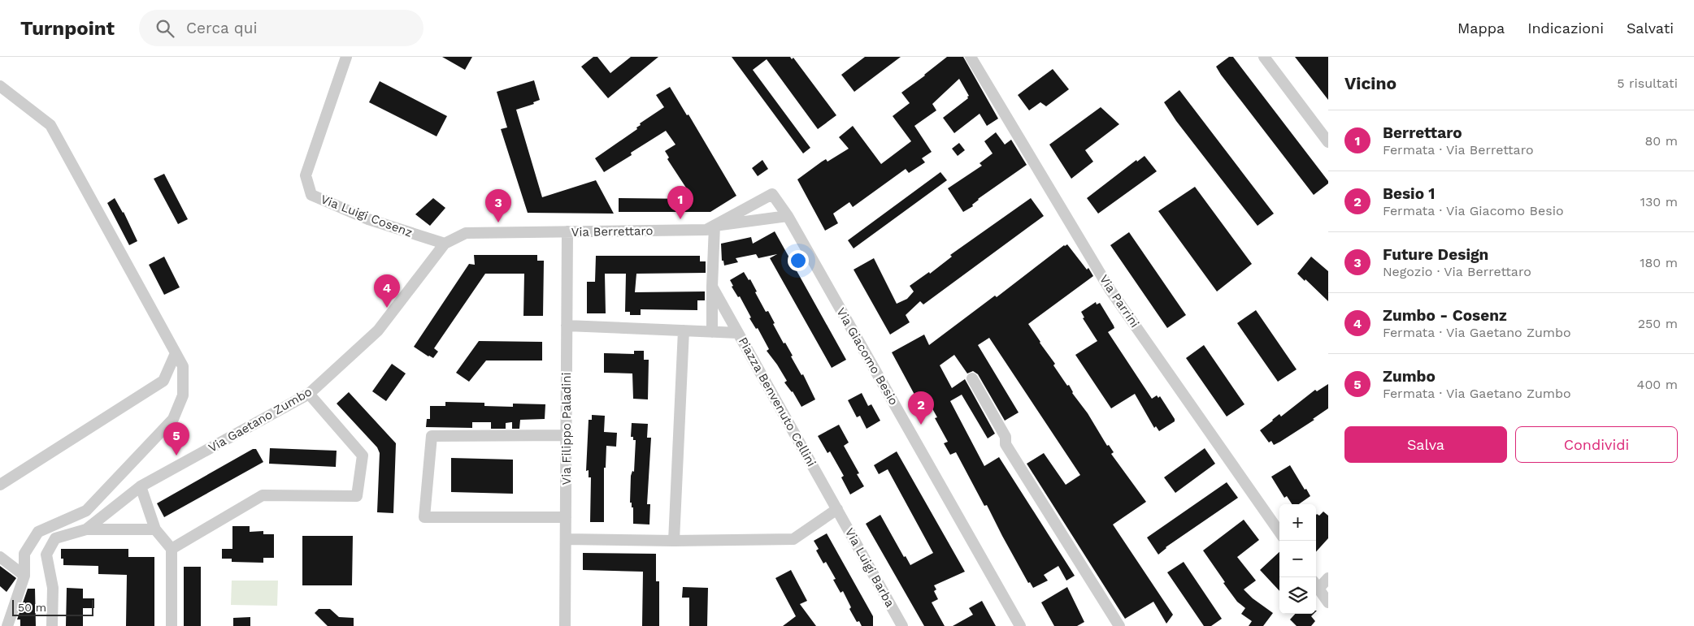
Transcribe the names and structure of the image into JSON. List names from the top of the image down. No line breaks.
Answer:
{"streets":{"street":["Via Luigi Cosenz","Via Berrettaro","Via Parrini","Via Giacomo Besio","Piazza Benvenuto Cellini","Via Gaetano Zumbo","Via Filippo Paladini","Via Luigi Barba"]},"crossings":[["Via Luigi Cosenz","Via Berrettaro"],["Via Luigi Cosenz","Via Gaetano Zumbo"],["Via Berrettaro","Via Giacomo Besio"],["Via Berrettaro","Via Gaetano Zumbo"],["Via Berrettaro","Via Filippo Paladini"],["Piazza Benvenuto Cellini","Via Filippo Paladini"],["Piazza Benvenuto Cellini","Via Luigi Barba"]],"scale_bar":"50 m","page":{"header":"Turnpoint","search":"Cerca qui","nav":["Mappa","Indicazioni","Salvati"],"heading":["Vicino","5 risultati"],"list":[{"mark":"1","name":"Berrettaro","note":"Fermata · Via Berrettaro","value":"80 m"},{"mark":"2","name":"Besio 1","note":"Fermata · Via Giacomo Besio","value":"130 m"},{"mark":"3","name":"Future Design","note":"Negozio · Via Berrettaro","value":"180 m"},{"mark":"4","name":"Zumbo - Cosenz","note":"Fermata · Via Gaetano Zumbo","value":"250 m"},{"mark":"5","name":"Zumbo","note":"Fermata · Via Gaetano Zumbo","value":"400 m"}],"pins":["1","3","4","2","5"],"buttons":["Salva","Condividi"],"map_buttons":["+","−"],"scale":"50 m"}}
